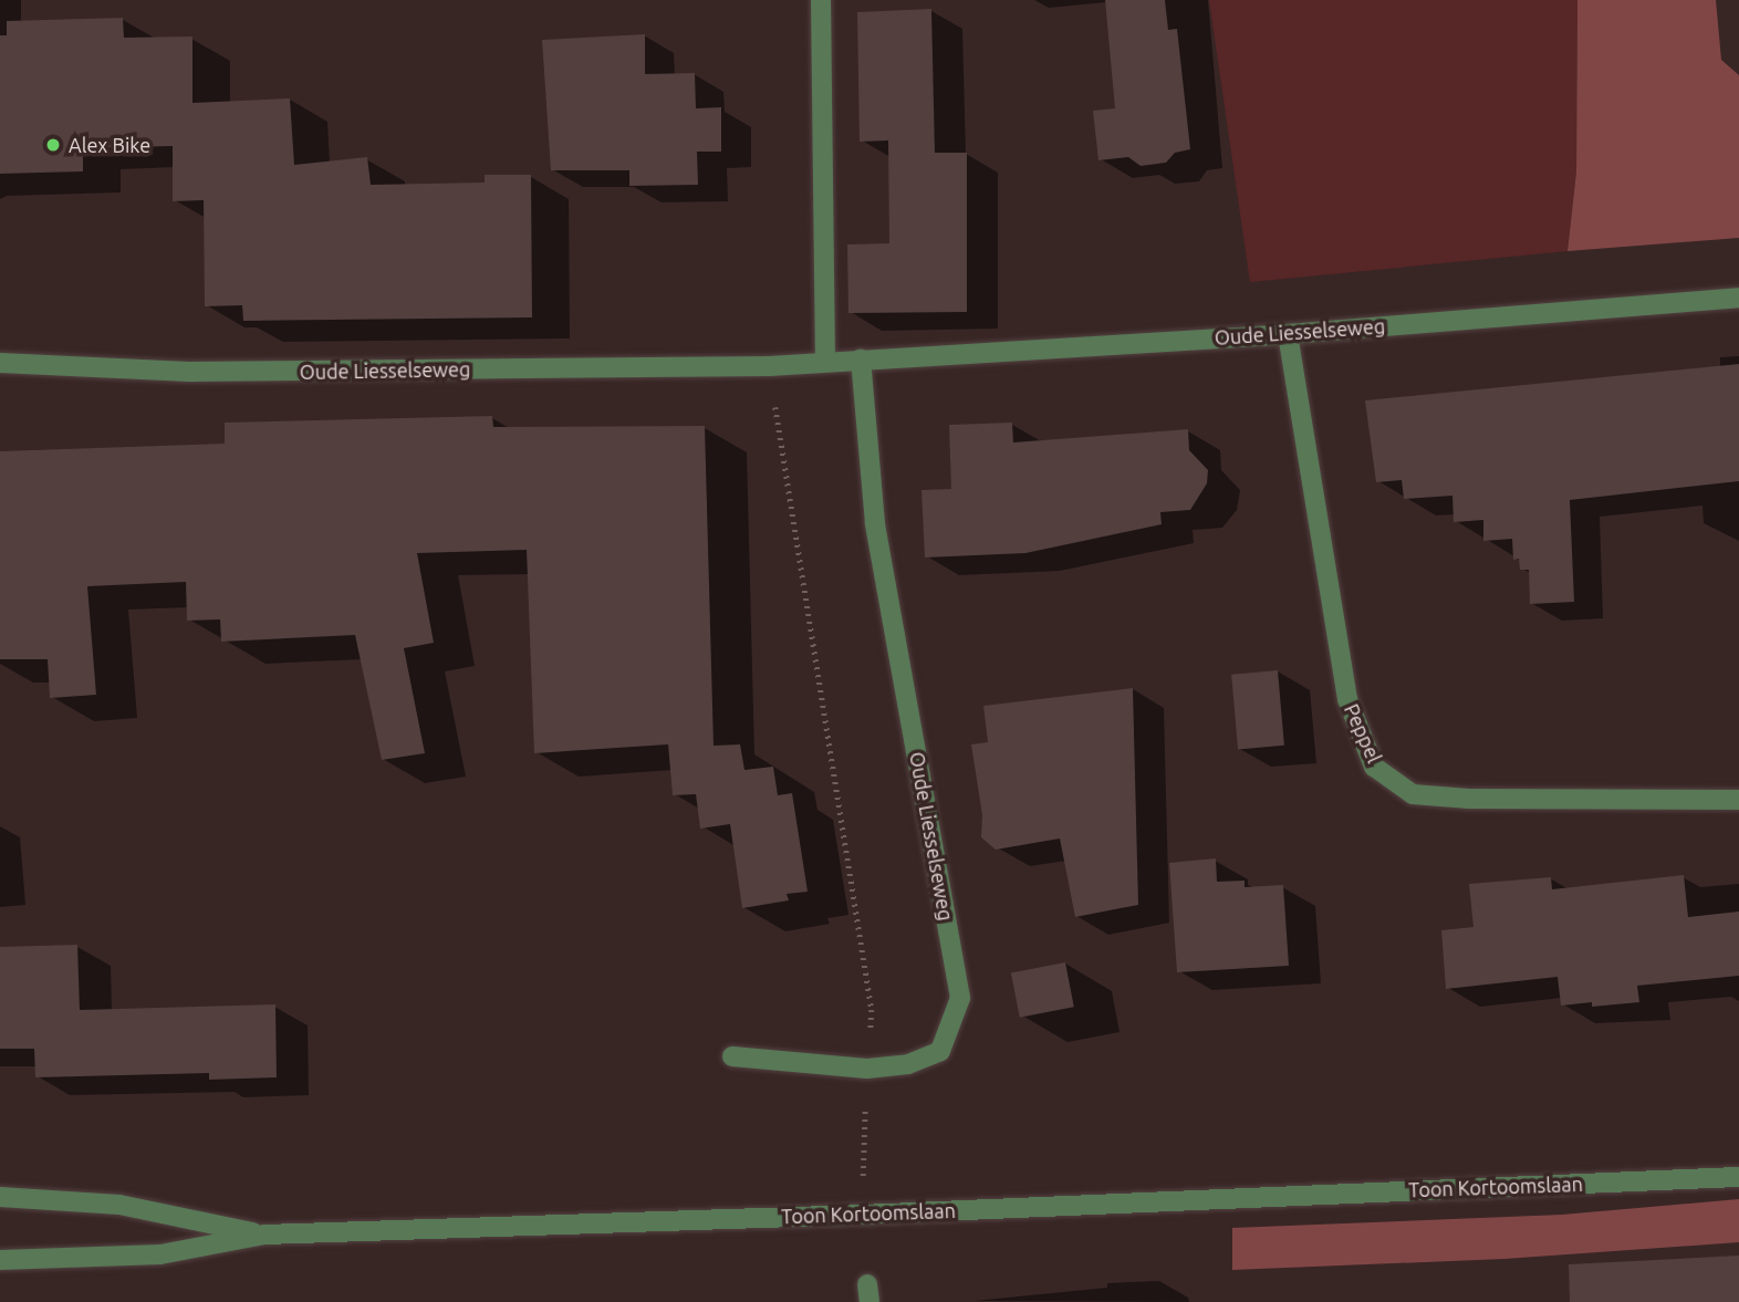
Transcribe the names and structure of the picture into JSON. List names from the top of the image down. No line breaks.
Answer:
{"streets":{"street":["Oude Liesselseweg","Peppel","Toon Kortoomslaan"]},"crossings":[["Oude Liesselseweg","Peppel"]],"places":["Alex Bike"]}
